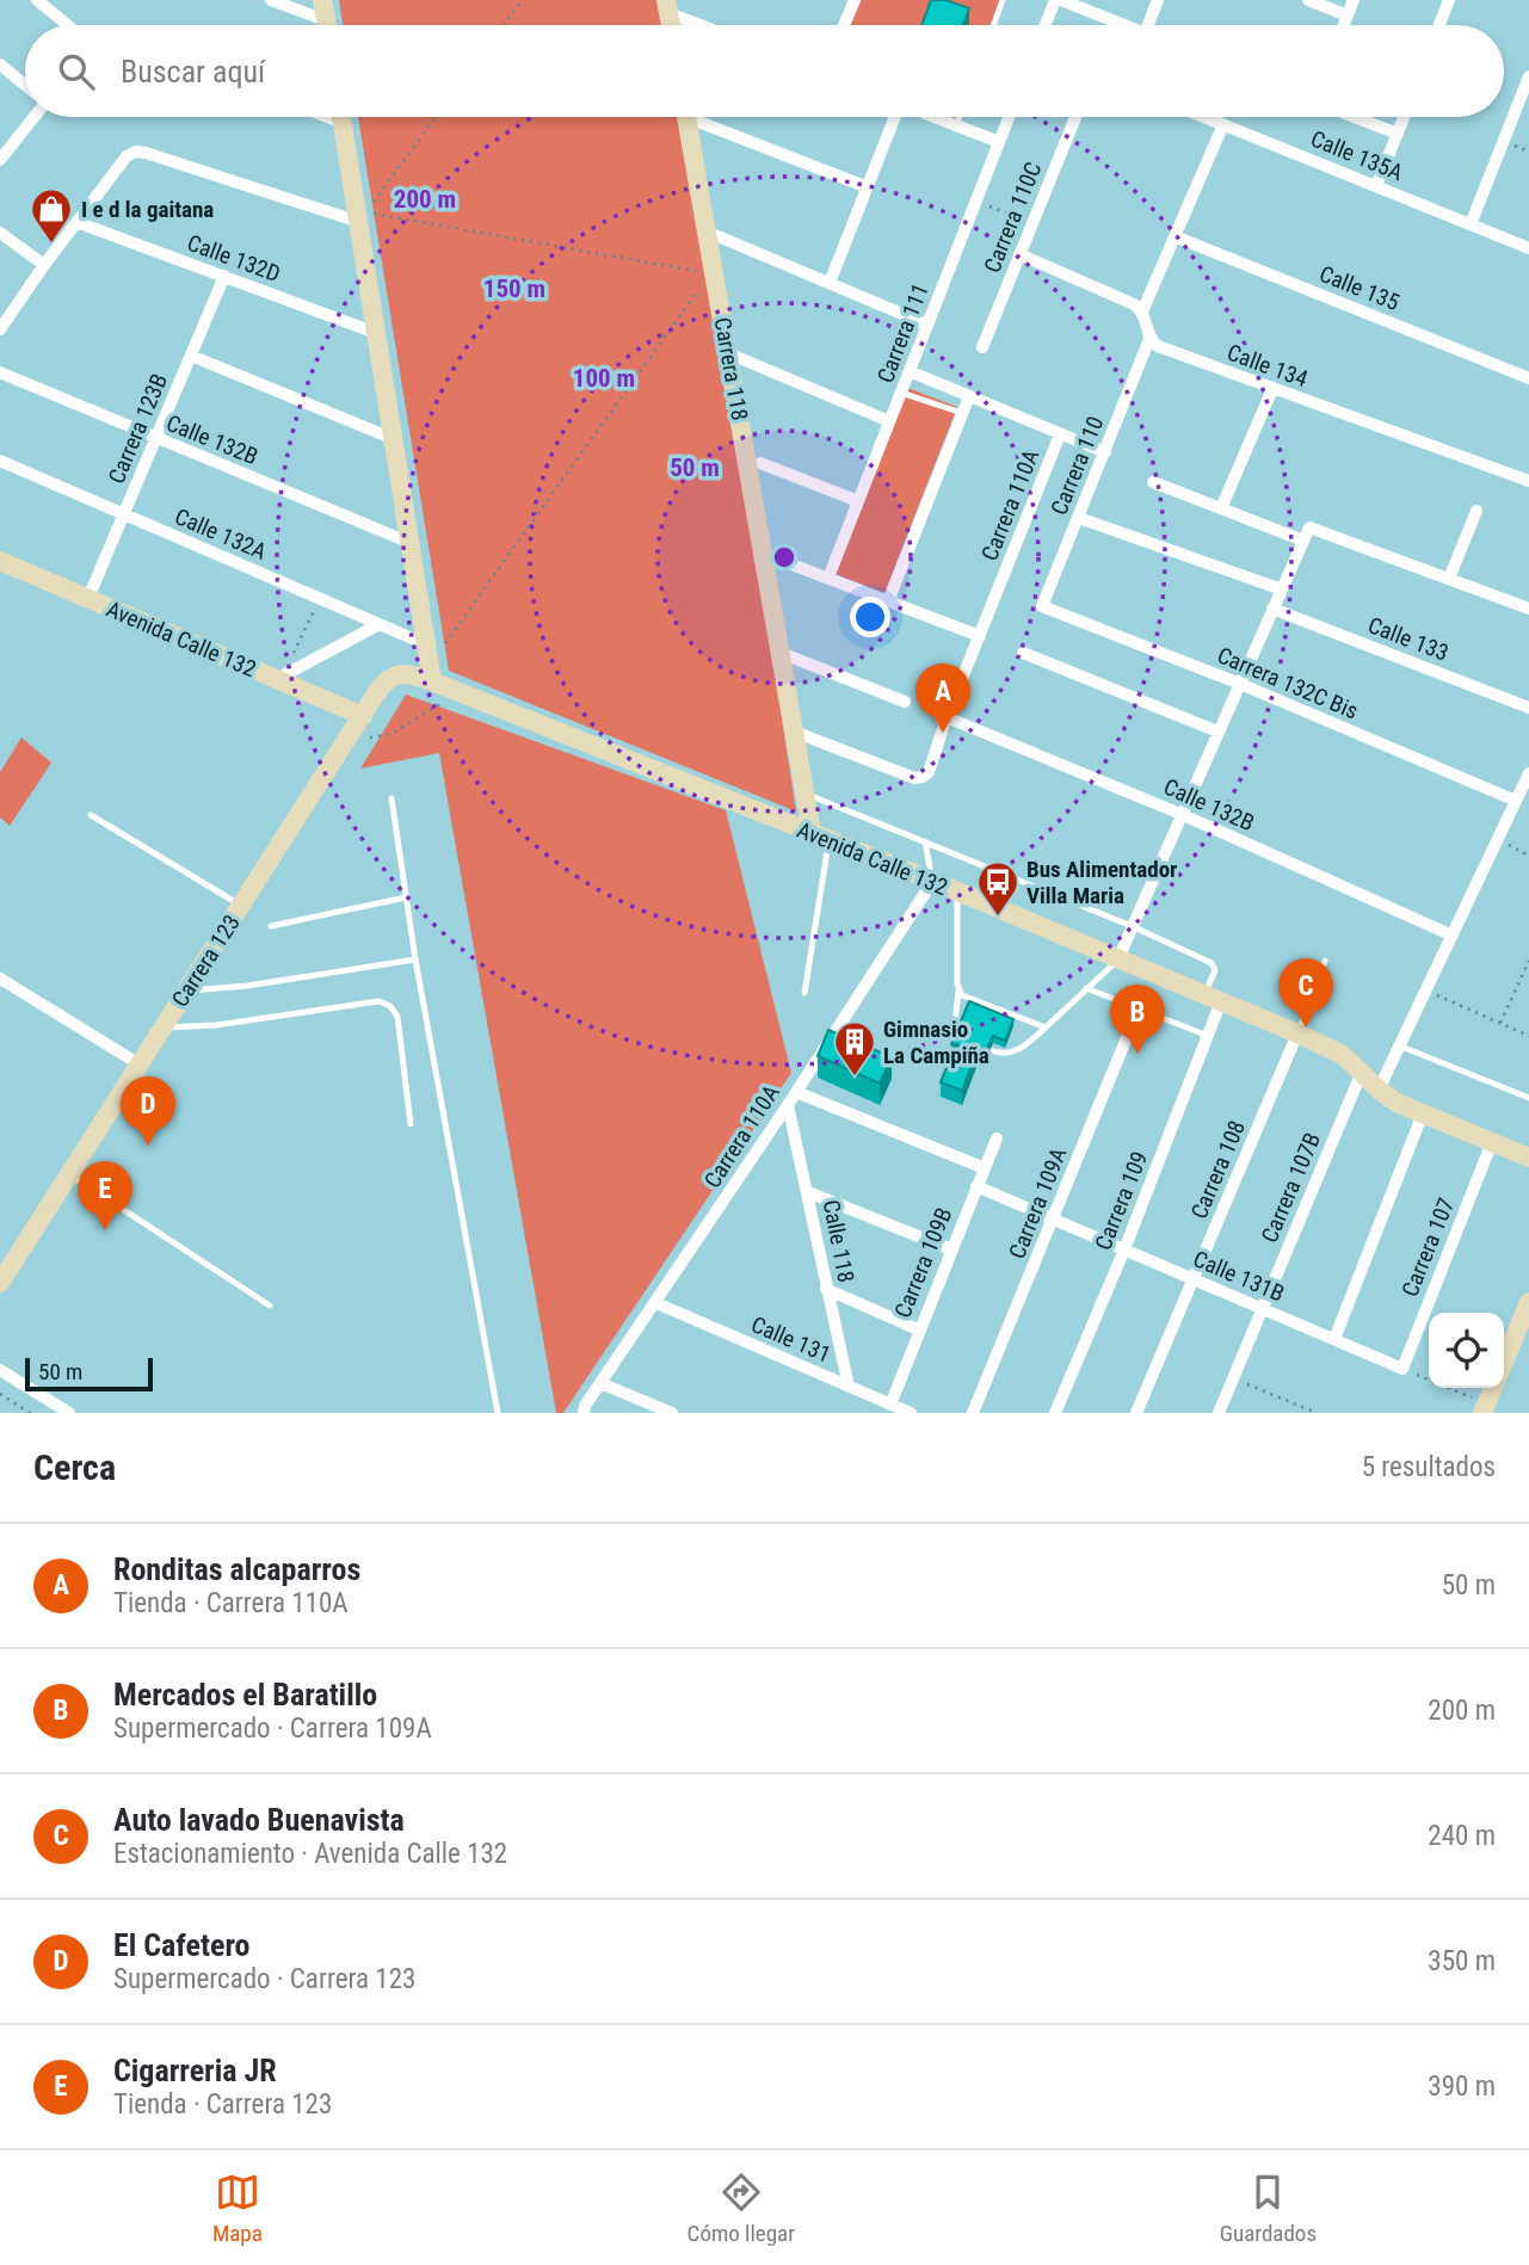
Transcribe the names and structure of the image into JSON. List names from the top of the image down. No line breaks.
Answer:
{"streets":{"street":["Calle 135A","Carrera 110C","Calle 132D","Calle 135","Carrera 111","Calle 134","Carrera 118","Carrera 123B","Calle 132B","Carrera 110","Carrera 110A","Calle 132A","Avenida Calle 132","Calle 133","Carrera 132C Bis","Carrera 123","Carrera 108","Carrera 107B","Carrera 109","Carrera 109A","Calle 118","Carrera 107","Carrera 109B","Calle 131B","Calle 131"]},"crossings":[["Calle 132D","Carrera 123B"],["Calle 134","Carrera 110"],["Carrera 118","Carrera 110A"],["Carrera 118","Avenida Calle 132"],["Carrera 123B","Calle 132B"],["Carrera 123B","Calle 132A"],["Carrera 123B","Avenida Calle 132"],["Calle 132B","Carrera 110A"],["Carrera 110","Carrera 132C Bis"],["Carrera 110A","Avenida Calle 132"],["Carrera 110A","Calle 118"],["Carrera 110A","Calle 131"],["Avenida Calle 132","Carrera 123"],["Avenida Calle 132","Carrera 108"],["Avenida Calle 132","Carrera 107B"],["Avenida Calle 132","Carrera 109"],["Avenida Calle 132","Carrera 107"],["Carrera 108","Calle 131B"],["Carrera 107B","Calle 131B"],["Carrera 109","Calle 131B"],["Carrera 109A","Calle 131B"],["Calle 118","Calle 131"],["Carrera 107","Calle 131B"],["Carrera 109B","Calle 131B"],["Carrera 109B","Calle 131"]],"places":{"shop":["I e d la gaitana"],"bus stop":["Bus Alimentador Villa Maria"],"building":["Gimnasio La Campiña"]},"scale_bar":"50 m","page":{"search":"Buscar aquí","pins":["A","C","B","D","E"],"scale":"50 m","heading":["Cerca","5 resultados"],"list":[{"mark":"A","name":"Ronditas alcaparros","note":"Tienda · Carrera 110A","value":"50 m"},{"mark":"B","name":"Mercados el Baratillo","note":"Supermercado · Carrera 109A","value":"200 m"},{"mark":"C","name":"Auto lavado Buenavista","note":"Estacionamiento · Avenida Calle 132","value":"240 m"},{"mark":"D","name":"El Cafetero","note":"Supermercado · Carrera 123","value":"350 m"},{"mark":"E","name":"Cigarreria JR","note":"Tienda · Carrera 123","value":"390 m"}],"nav":["Mapa","Cómo llegar","Guardados"]},"rings":["200 m","150 m","100 m","50 m"]}
